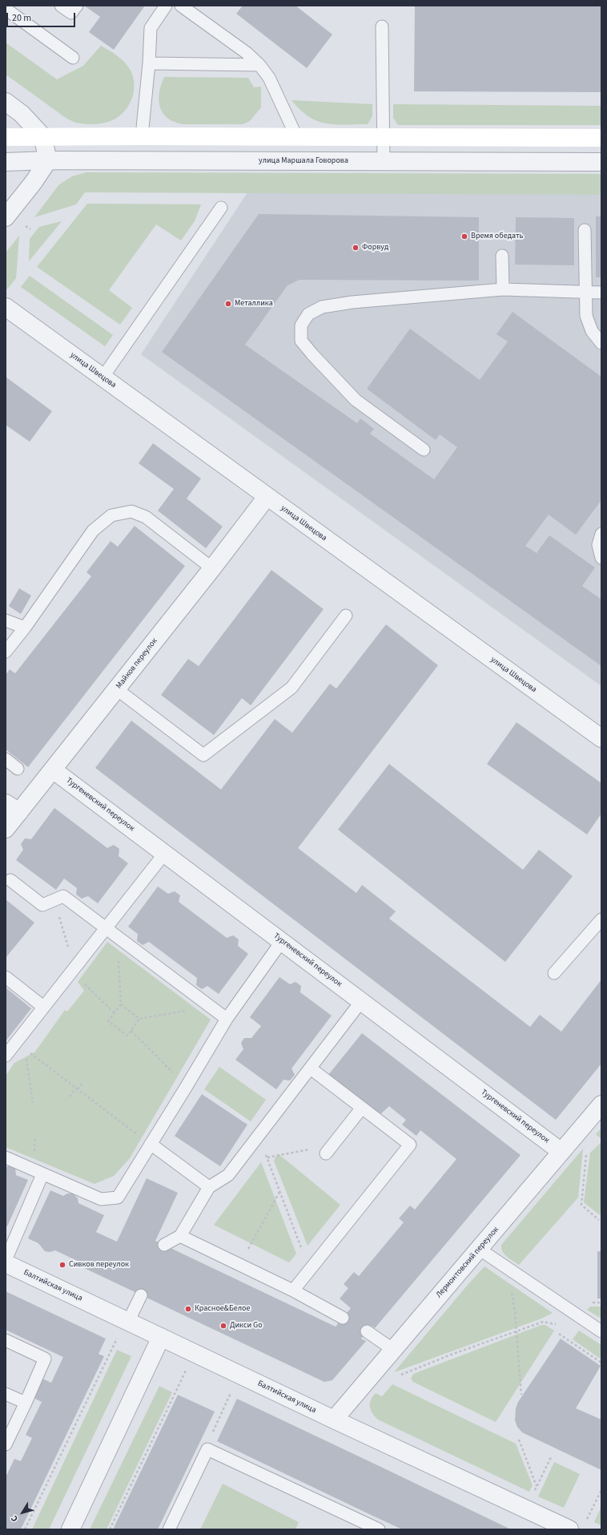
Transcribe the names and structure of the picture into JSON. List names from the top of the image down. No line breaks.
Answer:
{"streets":{"street":["улица Маршала Говорова","улица Швецова","Майков переулок","Тургеневский переулок","Лермонтовский переулок","Балтийская улица"]},"crossings":[["улица Швецова","Майков переулок"],["Майков переулок","Тургеневский переулок"],["Тургеневский переулок","Лермонтовский переулок"],["Лермонтовский переулок","Балтийская улица"]],"places":["Время обедать","Форвуд","Металлика","Сивков переулок","Красное&Белое","Дикси Go"],"scale_bar":"20 m","north":"bottom left"}
